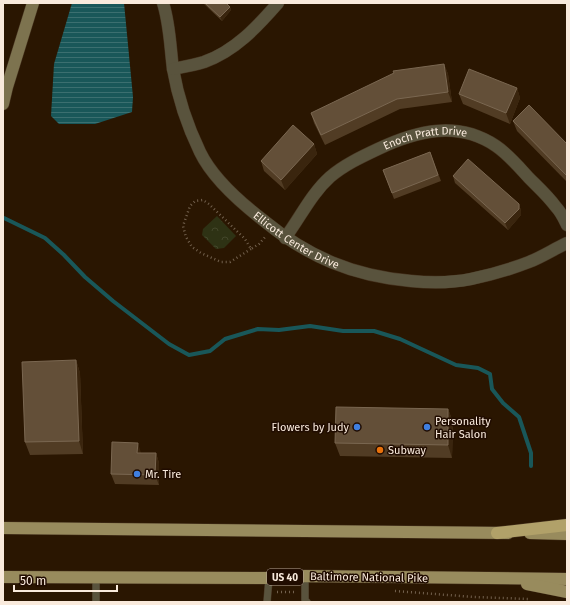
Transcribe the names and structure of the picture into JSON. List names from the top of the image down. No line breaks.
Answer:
{"streets":{"main road":["US 40","Baltimore National Pike"],"street":["Enoch Pratt Drive","Ellicott Center Drive"]},"crossings":[["Enoch Pratt Drive","Ellicott Center Drive"]],"places":["Flowers by Judy","Personality Hair Salon","Subway","Mr. Tire"],"scale_bar":"50 m"}
